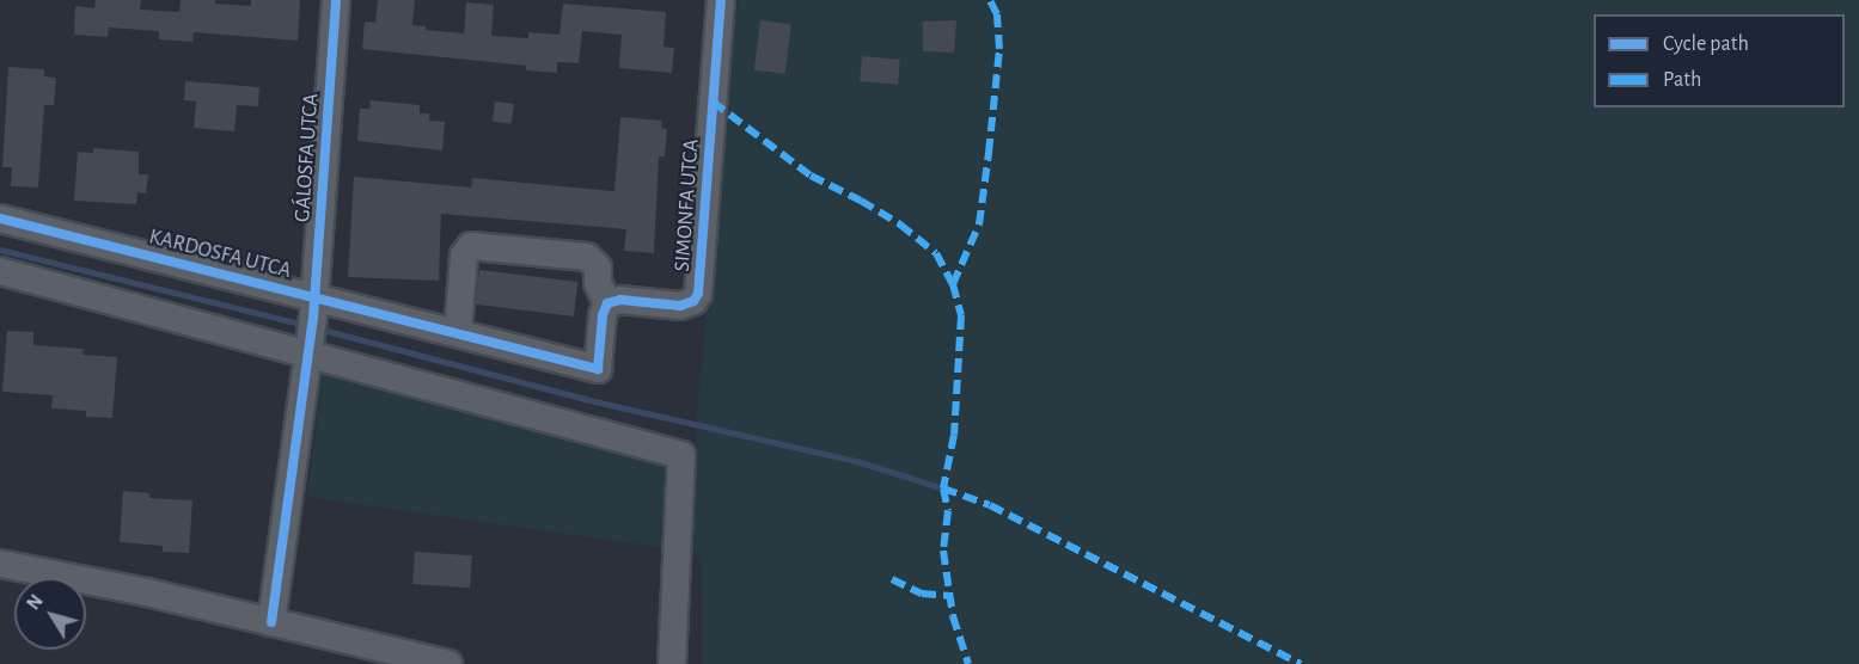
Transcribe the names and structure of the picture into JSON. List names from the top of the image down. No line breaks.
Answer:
{"streets":{"street":["GÁLOSFA UTCA","SIMONFA UTCA","KARDOSFA UTCA"]},"crossings":[["GÁLOSFA UTCA","KARDOSFA UTCA"],["SIMONFA UTCA","KARDOSFA UTCA"]],"legend":["Cycle path","Path"],"north":"top left"}
